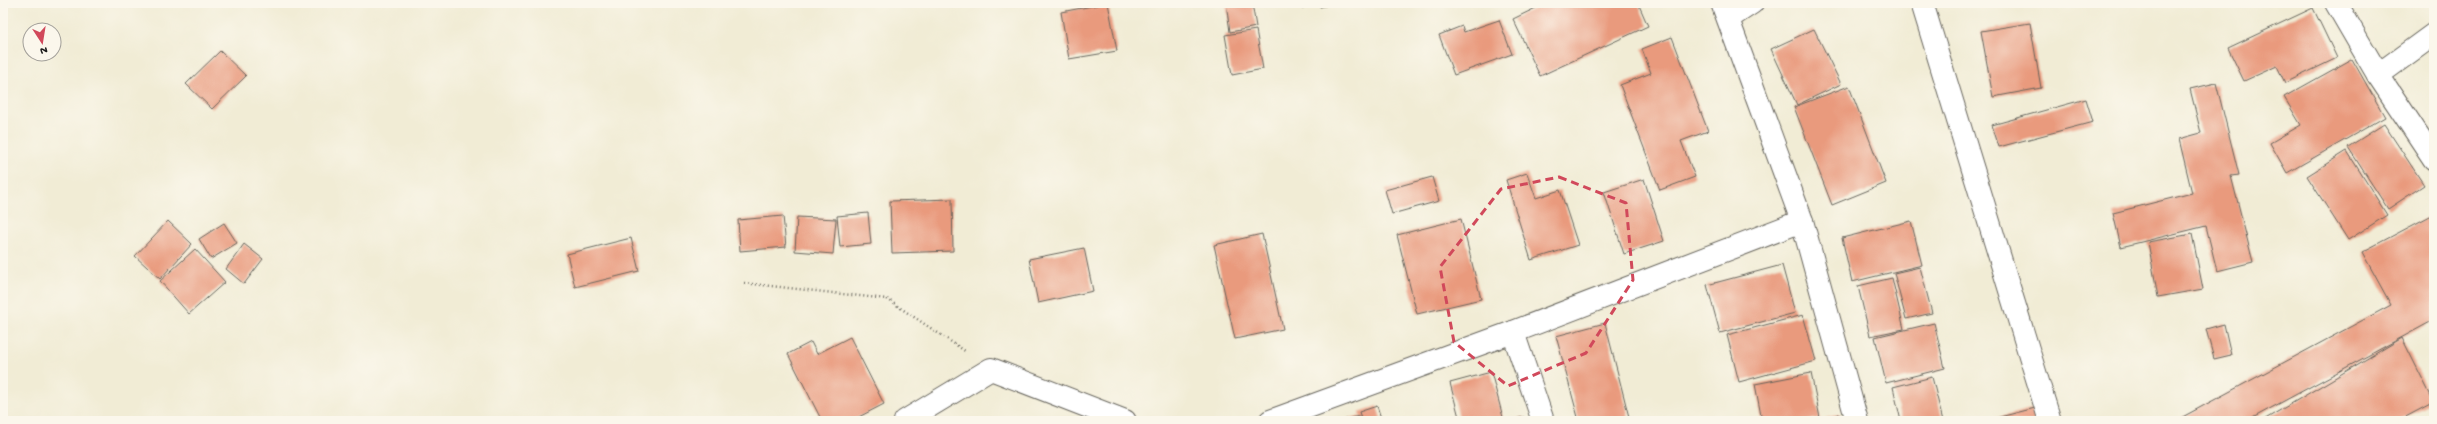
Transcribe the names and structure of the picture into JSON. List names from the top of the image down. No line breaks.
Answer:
{"north":"bottom"}
